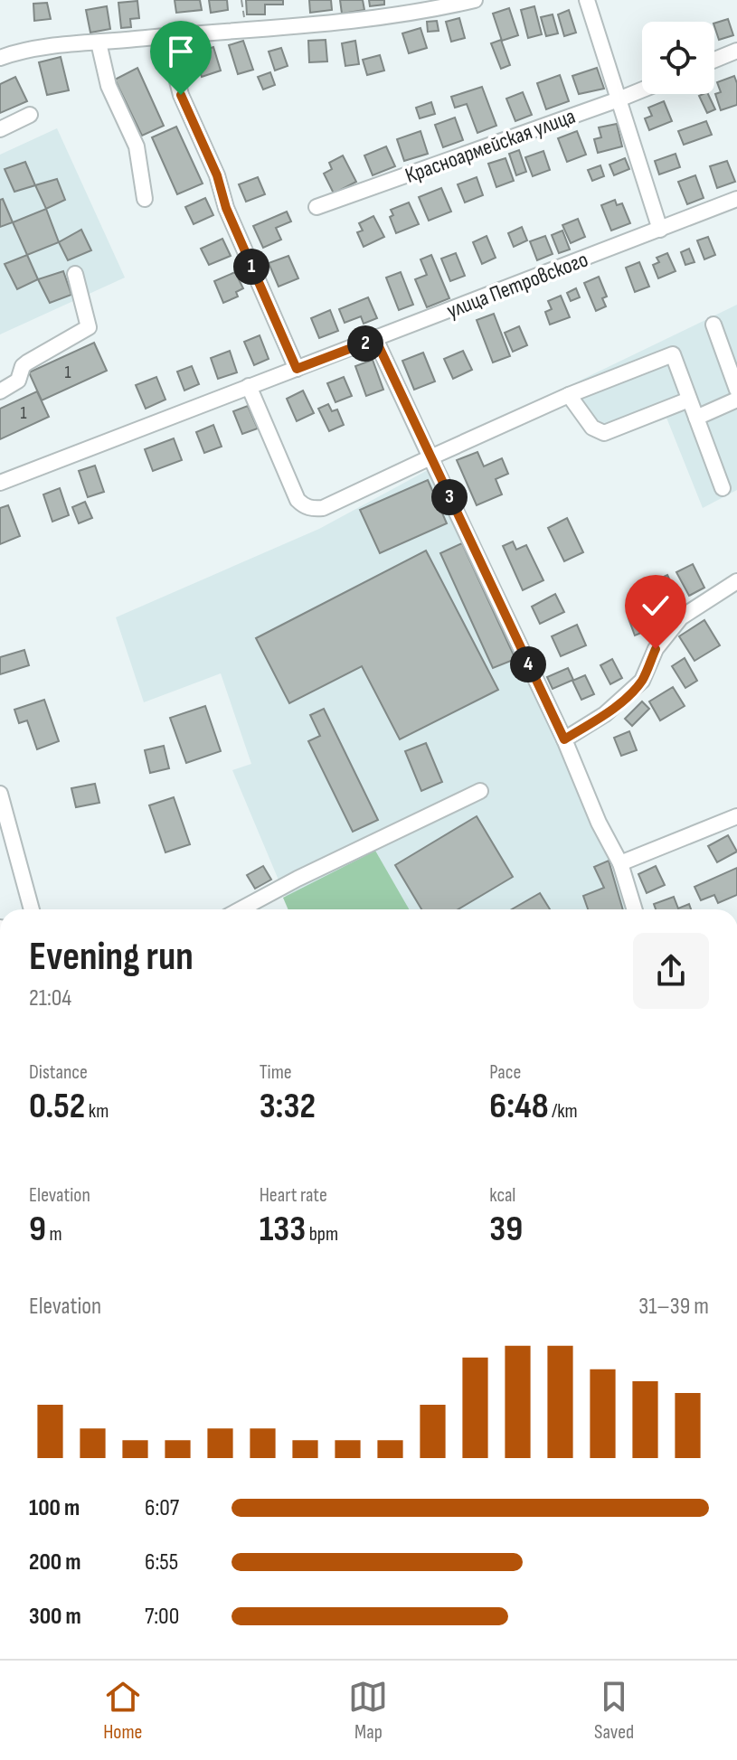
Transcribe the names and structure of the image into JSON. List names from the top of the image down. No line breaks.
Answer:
{"streets":{"street":["Красноармейская улица","улица Петровского"]},"house_numbers":["1","1"],"page":{"pins":["1","2","3","4"],"heading":["Evening run","21:04"],"stats":[["Distance","0.52 km"],["Time","3:32"],["Pace","6:48 /km"],["Elevation","9 m"],["Heart rate","133 bpm"],["kcal","39"]],"chart":["Elevation","31–39 m"],"list":[{"name":"100 m","note":"6:07"},{"name":"200 m","note":"6:55"},{"name":"300 m","note":"7:00"}],"tabs":["Home","Map","Saved"]}}
